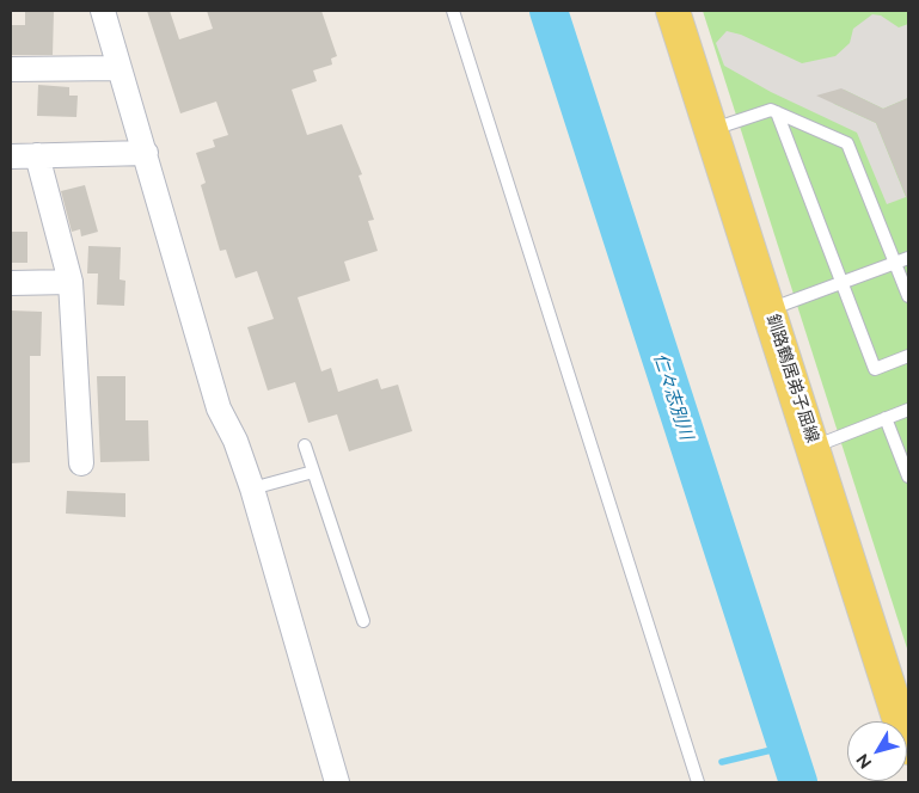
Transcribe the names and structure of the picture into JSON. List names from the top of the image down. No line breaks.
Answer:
{"streets":{"main road":["釧路鶴居弟子屈線"]},"water":["仁々志別川"],"north":"bottom left"}
